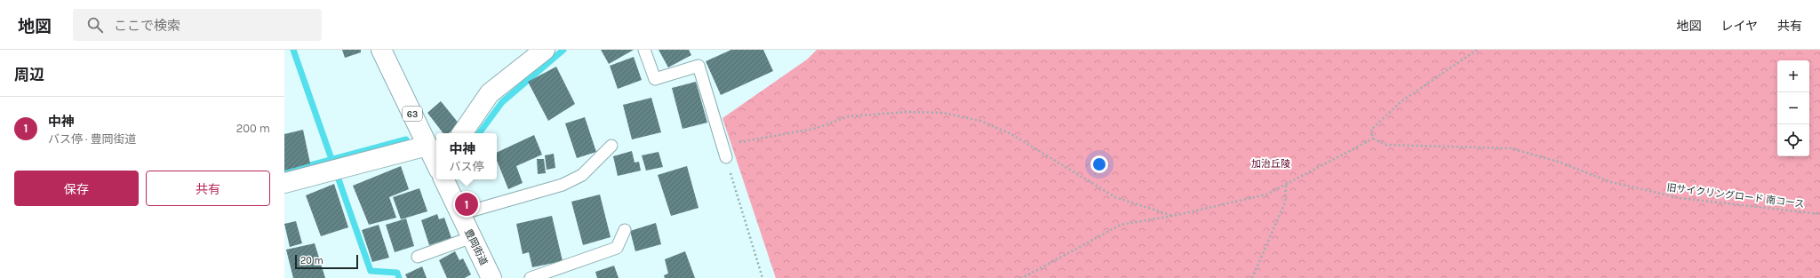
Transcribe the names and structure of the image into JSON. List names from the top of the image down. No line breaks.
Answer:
{"streets":{"street":["63","豊岡街道"],"path":["旧サイクリングロード 南コース"]},"parks":["加治丘陵"],"scale_bar":"20 m","page":{"header":"地図","search":"ここで検索","nav":["地図","レイヤ","共有"],"heading":"周辺","map_buttons":["+","−"],"list":[{"mark":"1","name":"中神","note":"バス停 · 豊岡街道","value":"200 m"}],"popup":["中神","バス停"],"buttons":["保存","共有"],"pins":"1","scale":"20 m"}}
